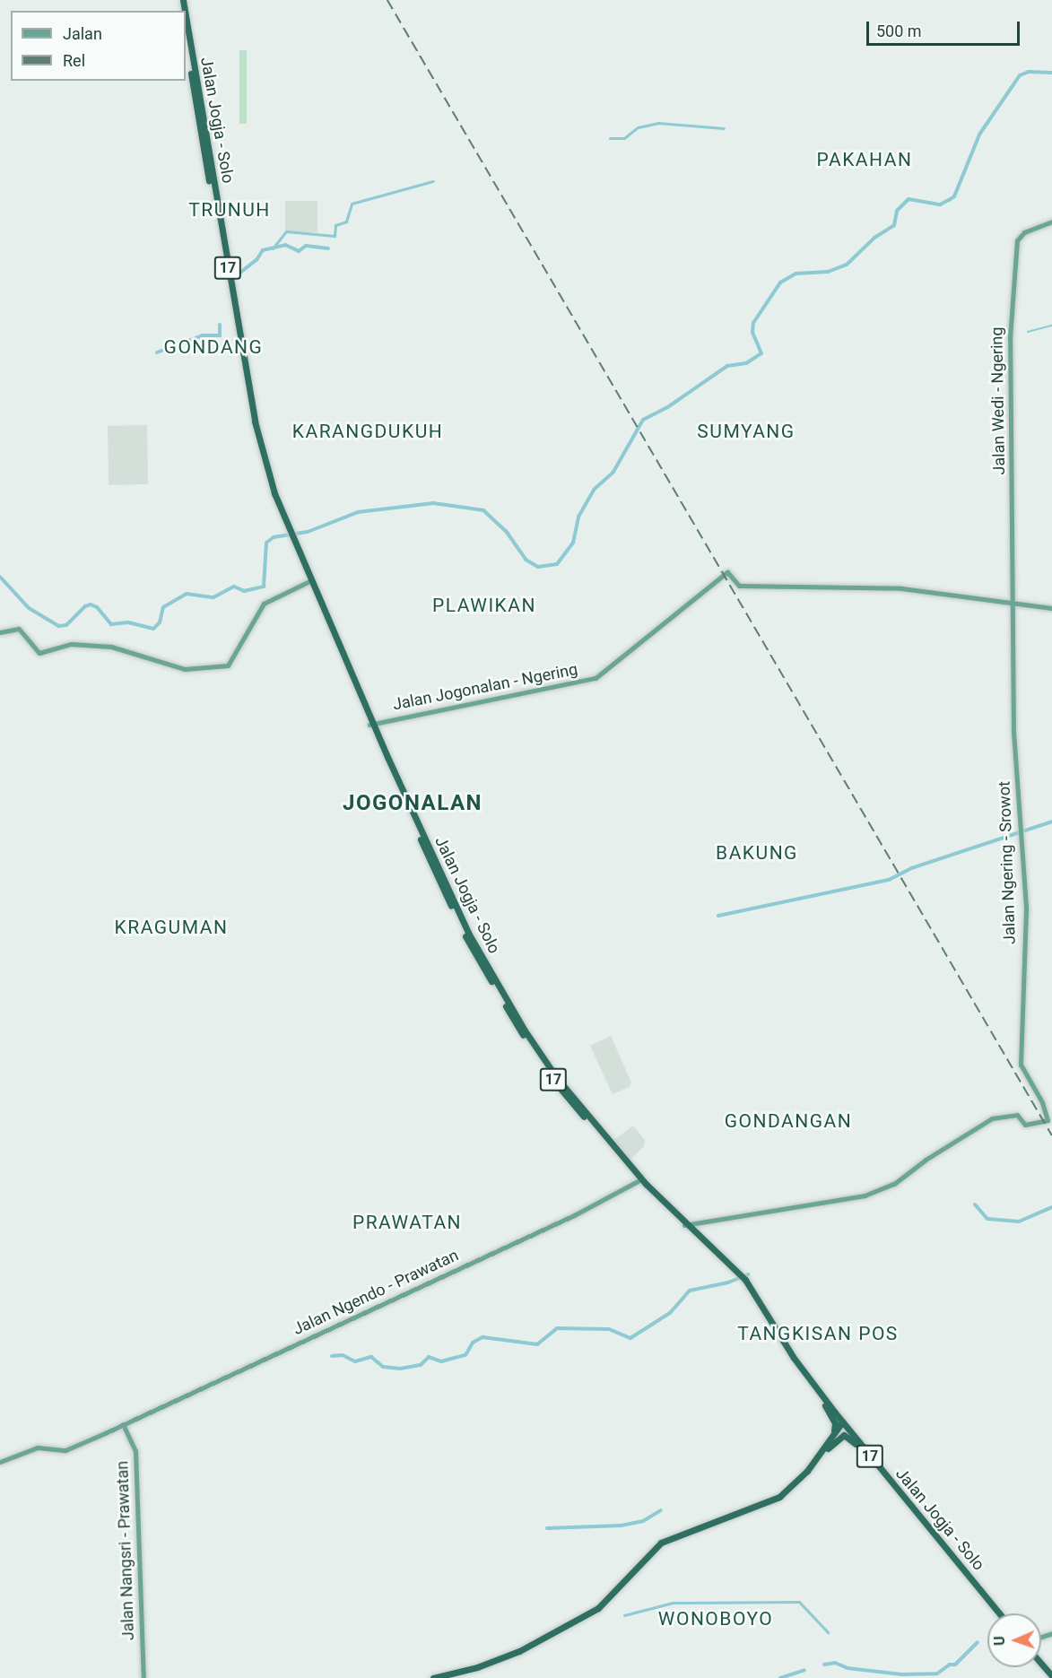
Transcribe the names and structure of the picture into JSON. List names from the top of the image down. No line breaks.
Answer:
{"streets":{"highway":["Jalan Jogja - Solo","17"],"main road":["Jalan Wedi - Ngering","Jalan Jogonalan - Ngering","Jalan Ngering - Srowot","Jalan Ngendo - Prawatan","Jalan Nangsri - Prawatan"]},"crossings":[["Jalan Jogja - Solo","Jalan Jogonalan - Ngering"],["Jalan Jogja - Solo","Jalan Ngering - Srowot"],["Jalan Jogja - Solo","Jalan Ngendo - Prawatan"],["Jalan Wedi - Ngering","Jalan Jogonalan - Ngering"],["Jalan Wedi - Ngering","Jalan Ngering - Srowot"],["Jalan Jogonalan - Ngering","Jalan Ngering - Srowot"],["Jalan Ngendo - Prawatan","Jalan Nangsri - Prawatan"]],"districts":["PAKAHAN","TRUNUH","GONDANG","KARANGDUKUH","SUMYANG","PLAWIKAN","JOGONALAN","BAKUNG","KRAGUMAN","GONDANGAN","PRAWATAN","TANGKISAN POS","WONOBOYO"],"legend":["Jalan","Rel"],"scale_bar":"500 m","north":"left"}
